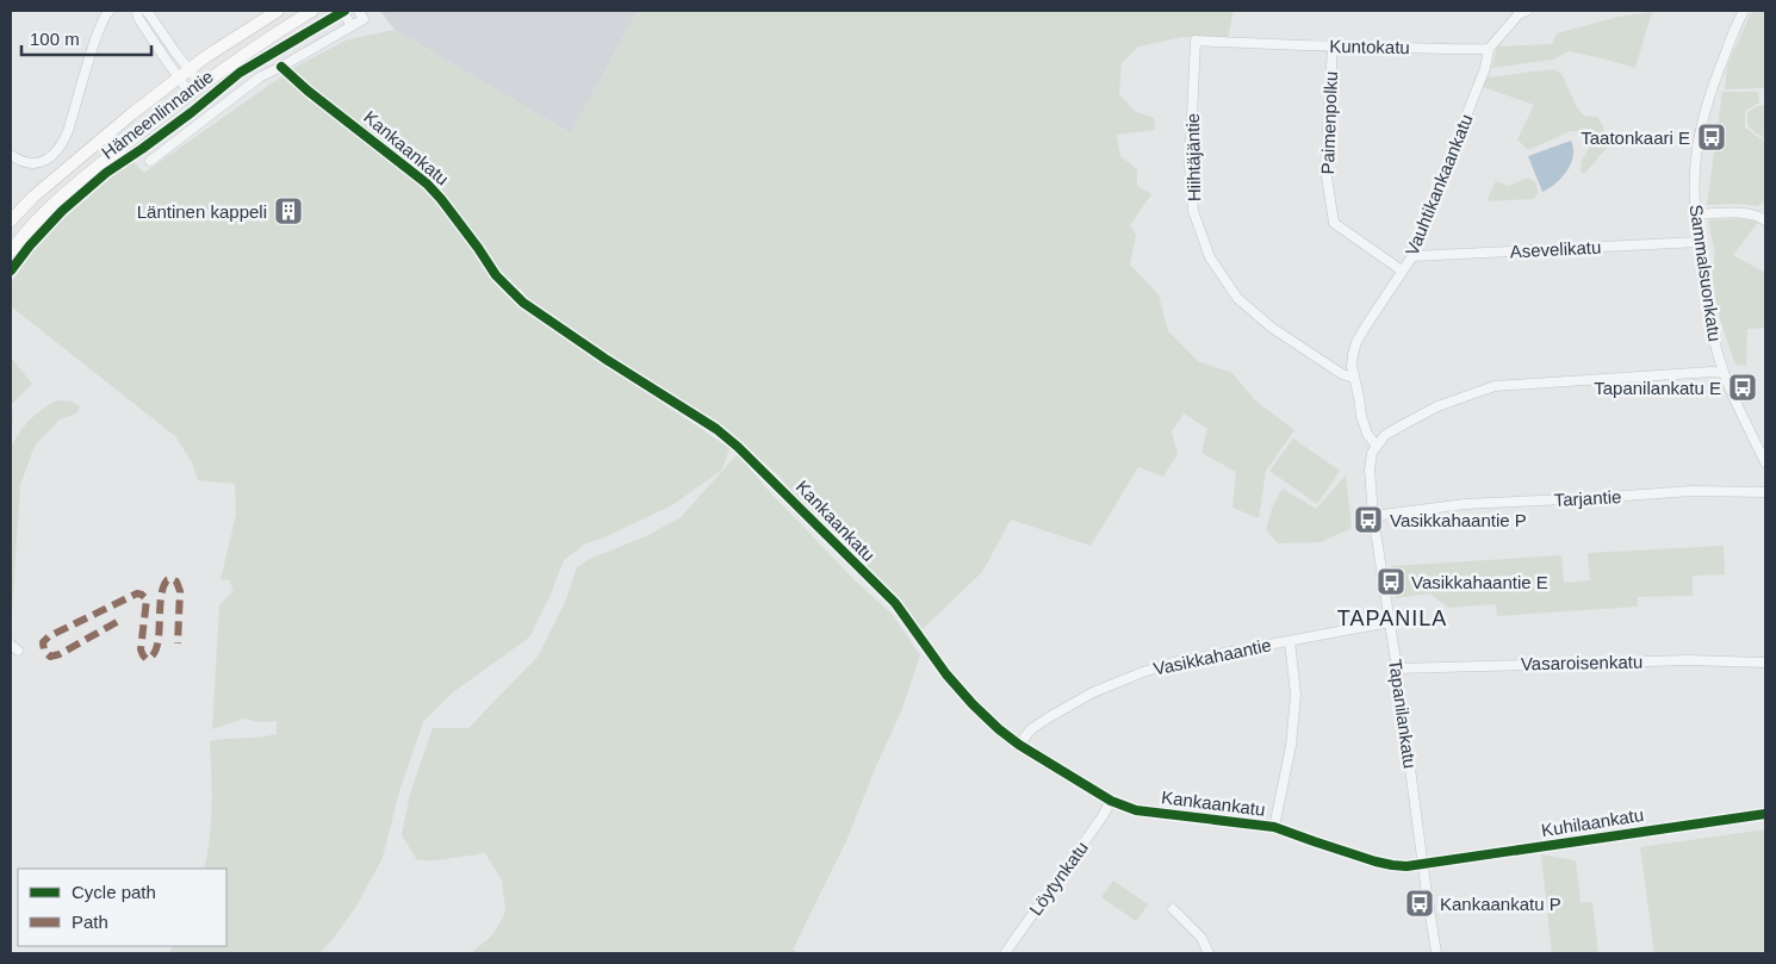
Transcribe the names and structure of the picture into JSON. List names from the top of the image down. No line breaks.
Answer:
{"streets":{"main road":["Hämeenlinnantie"],"street":["Kuntokatu","Paimenpolku","Kankaankatu","Hiihtäjäntie","Vauhtikankaankatu","Asevelikatu","Sammalsuonkatu","Tarjantie","Vasikkahaantie","Vasaroisenkatu","Tapanilankatu","Kuhilaankatu","Löytynkatu"]},"crossings":[["Kuntokatu","Paimenpolku"],["Kuntokatu","Hiihtäjäntie"],["Kuntokatu","Vauhtikankaankatu"],["Paimenpolku","Vauhtikankaankatu"],["Kankaankatu","Vasikkahaantie"],["Kankaankatu","Tapanilankatu"],["Kankaankatu","Kuhilaankatu"],["Kankaankatu","Löytynkatu"],["Hiihtäjäntie","Vauhtikankaankatu"],["Vauhtikankaankatu","Asevelikatu"],["Vauhtikankaankatu","Tapanilankatu"],["Asevelikatu","Sammalsuonkatu"],["Tarjantie","Tapanilankatu"],["Vasikkahaantie","Tapanilankatu"],["Vasaroisenkatu","Tapanilankatu"],["Tapanilankatu","Kuhilaankatu"]],"districts":["TAPANILA"],"places":{"bus stop":["Taatonkaari E","Tapanilankatu E","Vasikkahaantie P","Vasikkahaantie E","Kankaankatu P"],"building":["Läntinen kappeli"]},"legend":["Cycle path","Path"],"scale_bar":"100 m"}
